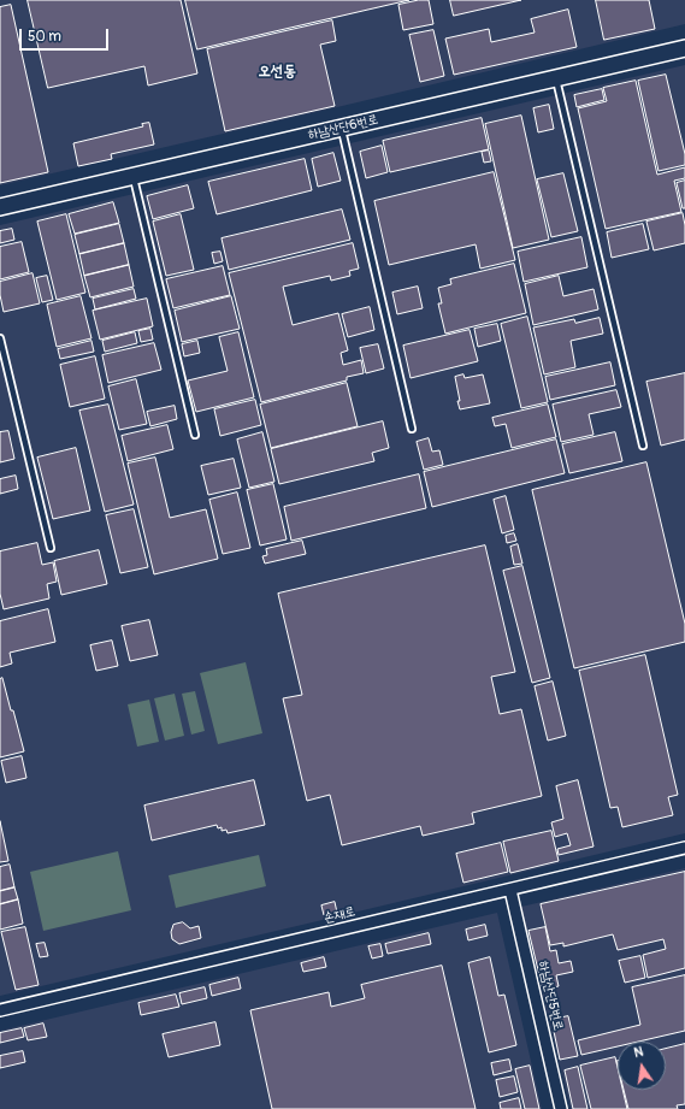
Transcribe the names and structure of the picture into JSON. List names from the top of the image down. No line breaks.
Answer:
{"streets":{"street":["하남산단6번로","손재로","하남산단5번로"]},"crossings":[["손재로","하남산단5번로"]],"districts":["오선동"],"scale_bar":"50 m","north":"top"}
